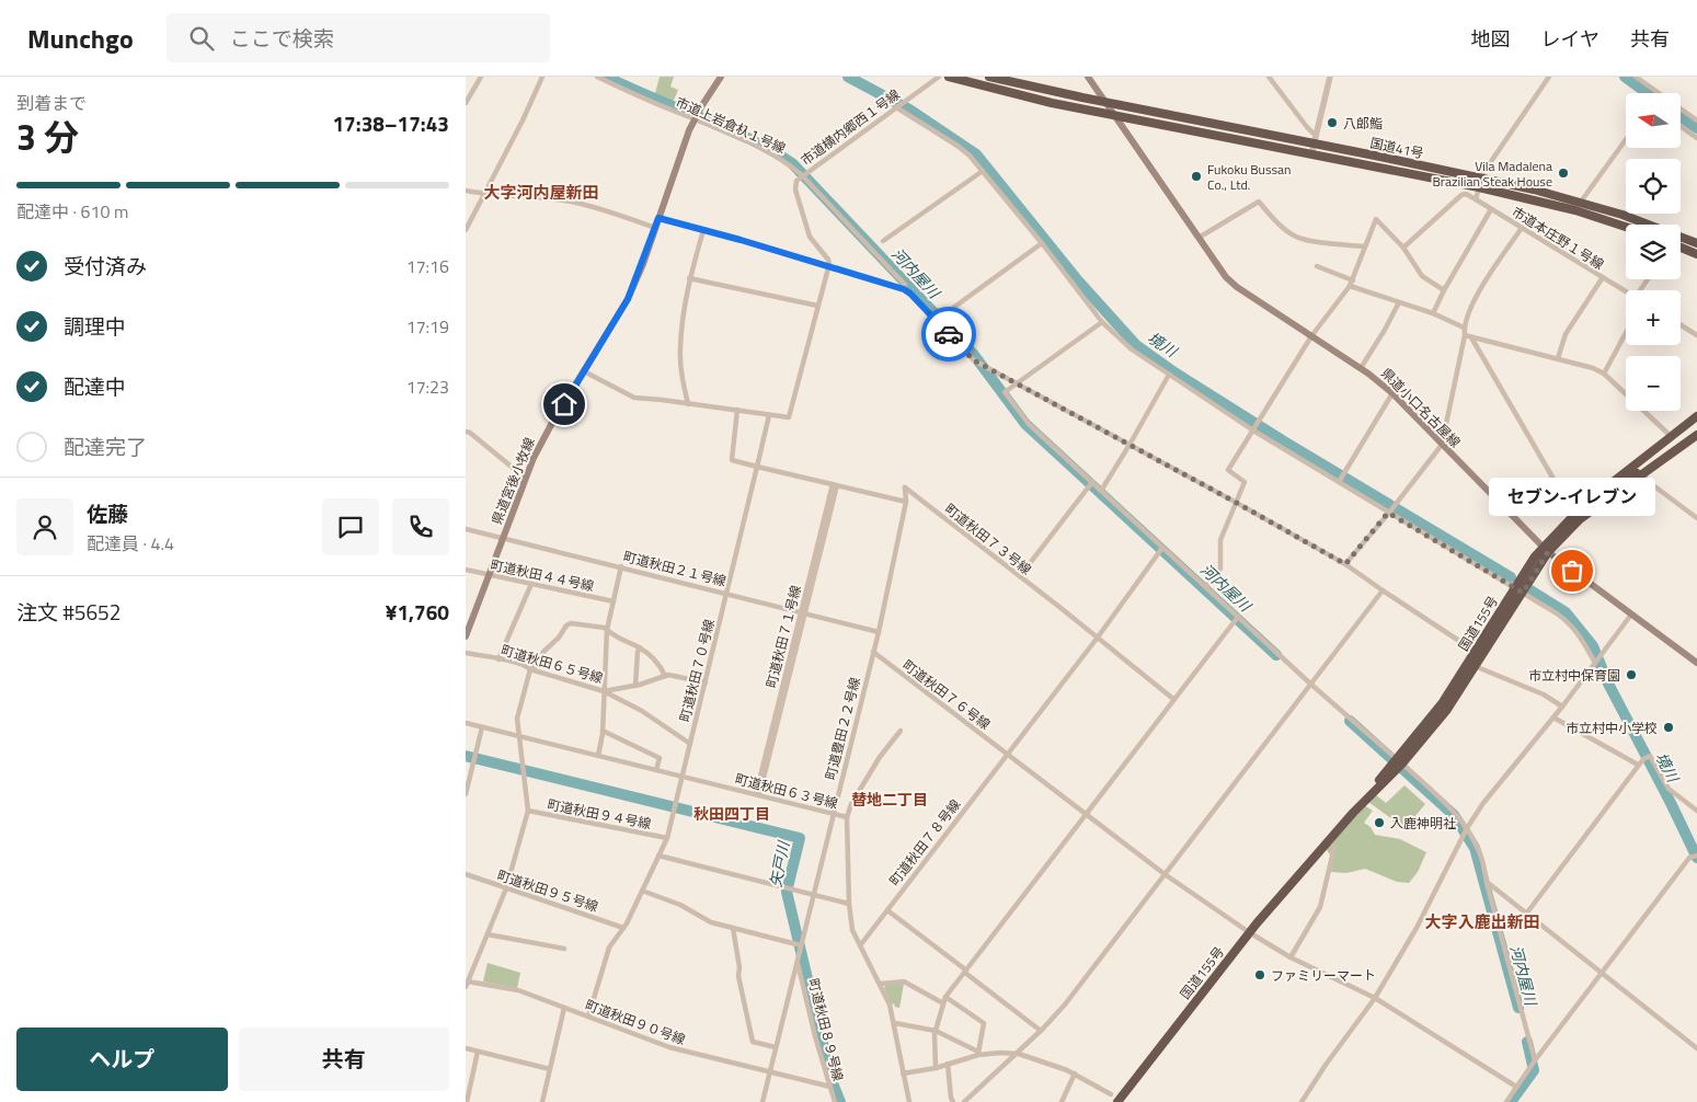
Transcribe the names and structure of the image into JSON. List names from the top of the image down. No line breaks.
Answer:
{"streets":{"highway":["国道41号","国道155号"],"main road":["県道小口名古屋線","県道宮後小牧線"],"street":["市道上岩倉杁１号線","市道横内郷西１号線","市道本庄野１号線","町道秋田７３号線","町道秋田２１号線","町道秋田４４号線","町道秋田７１号線","町道秋田６５号線","町道秋田７０号線","町道秋田７６号線","町道豊田２２号線","町道秋田６３号線","町道秋田９４号線","町道秋田７８号線","町道秋田９５号線","町道秋田９０号線","町道秋田８９号線"]},"crossings":[["市道上岩倉杁１号線","市道横内郷西１号線"],["市道上岩倉杁１号線","県道宮後小牧線"],["国道41号","県道小口名古屋線"],["県道小口名古屋線","国道155号"],["県道宮後小牧線","町道秋田２１号線"],["県道宮後小牧線","町道秋田４４号線"],["町道秋田７３号線","町道豊田２２号線"],["町道秋田７３号線","町道秋田７８号線"],["町道秋田２１号線","町道秋田７１号線"],["町道秋田２１号線","町道秋田７０号線"],["町道秋田２１号線","町道豊田２２号線"],["国道155号","町道秋田７６号線"],["町道秋田７１号線","町道秋田６３号線"],["町道秋田７０号線","町道秋田６３号線"],["町道秋田７０号線","町道秋田９４号線"],["町道秋田７０号線","町道秋田９５号線"],["町道秋田７０号線","町道秋田９０号線"],["町道秋田７６号線","町道豊田２２号線"],["町道秋田７６号線","町道秋田７８号線"],["町道豊田２２号線","町道秋田６３号線"],["町道豊田２２号線","町道秋田９０号線"],["町道豊田２２号線","町道秋田８９号線"],["町道秋田６３号線","町道秋田７８号線"],["町道秋田９０号線","町道秋田８９号線"]],"districts":["大字河内屋新田","替地二丁目","秋田四丁目","大字入鹿出新田"],"water":["河内屋川","境川","矢戸川"],"places":["八郎鮨","Vila Madalena Brazilian Steak House","Fukoku Bussan Co., Ltd.","セブン-イレブン","市立村中保育園","市立村中小学校","入鹿神明社","ファミリーマート"],"north":"left","page":{"header":"Munchgo","search":"ここで検索","nav":["地図","レイヤ","共有"],"heading":["3 分","到着まで","17:38–17:43"],"panel":["佐藤","配達員 · 4.4","注文 #5652","¥1,760"],"map_buttons":["+","−"],"bar":"配達中 · 610 m","list":[["受付済み","17:16"],["調理中","17:19"],["配達中","17:23"],"配達完了"],"bubble":"セブン-イレブン","buttons":["ヘルプ","共有"]}}
